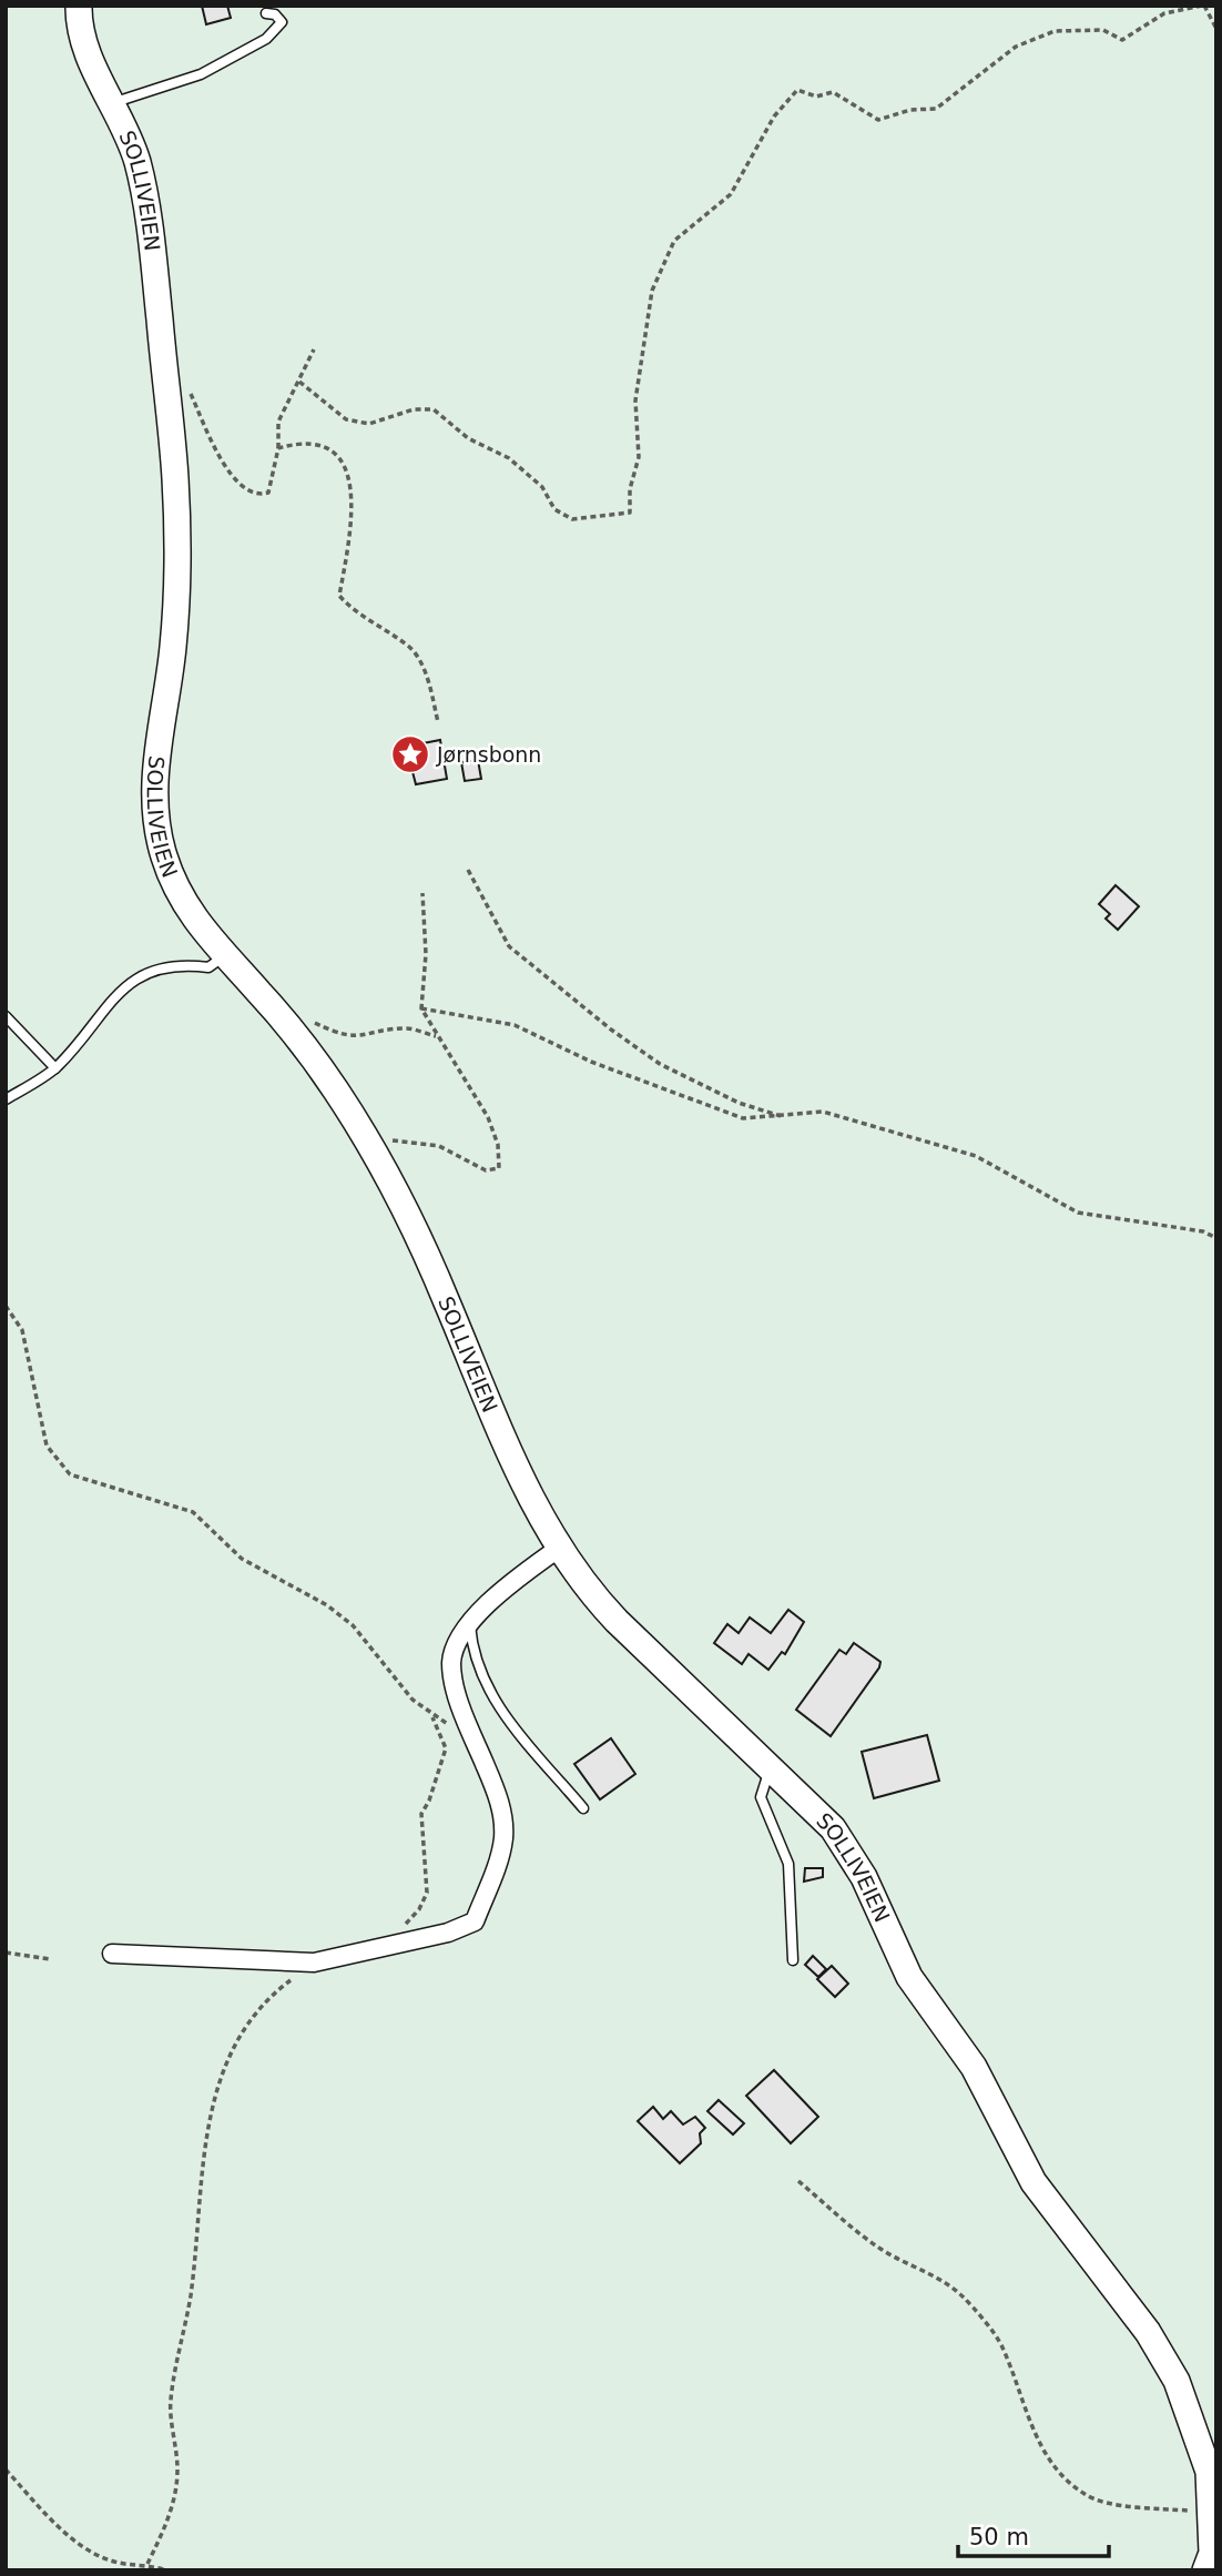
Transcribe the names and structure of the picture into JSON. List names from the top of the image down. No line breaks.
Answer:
{"streets":{"street":["SOLLIVEIEN"]},"places":{"place":["Jørnsbonn"]},"scale_bar":"50 m"}
